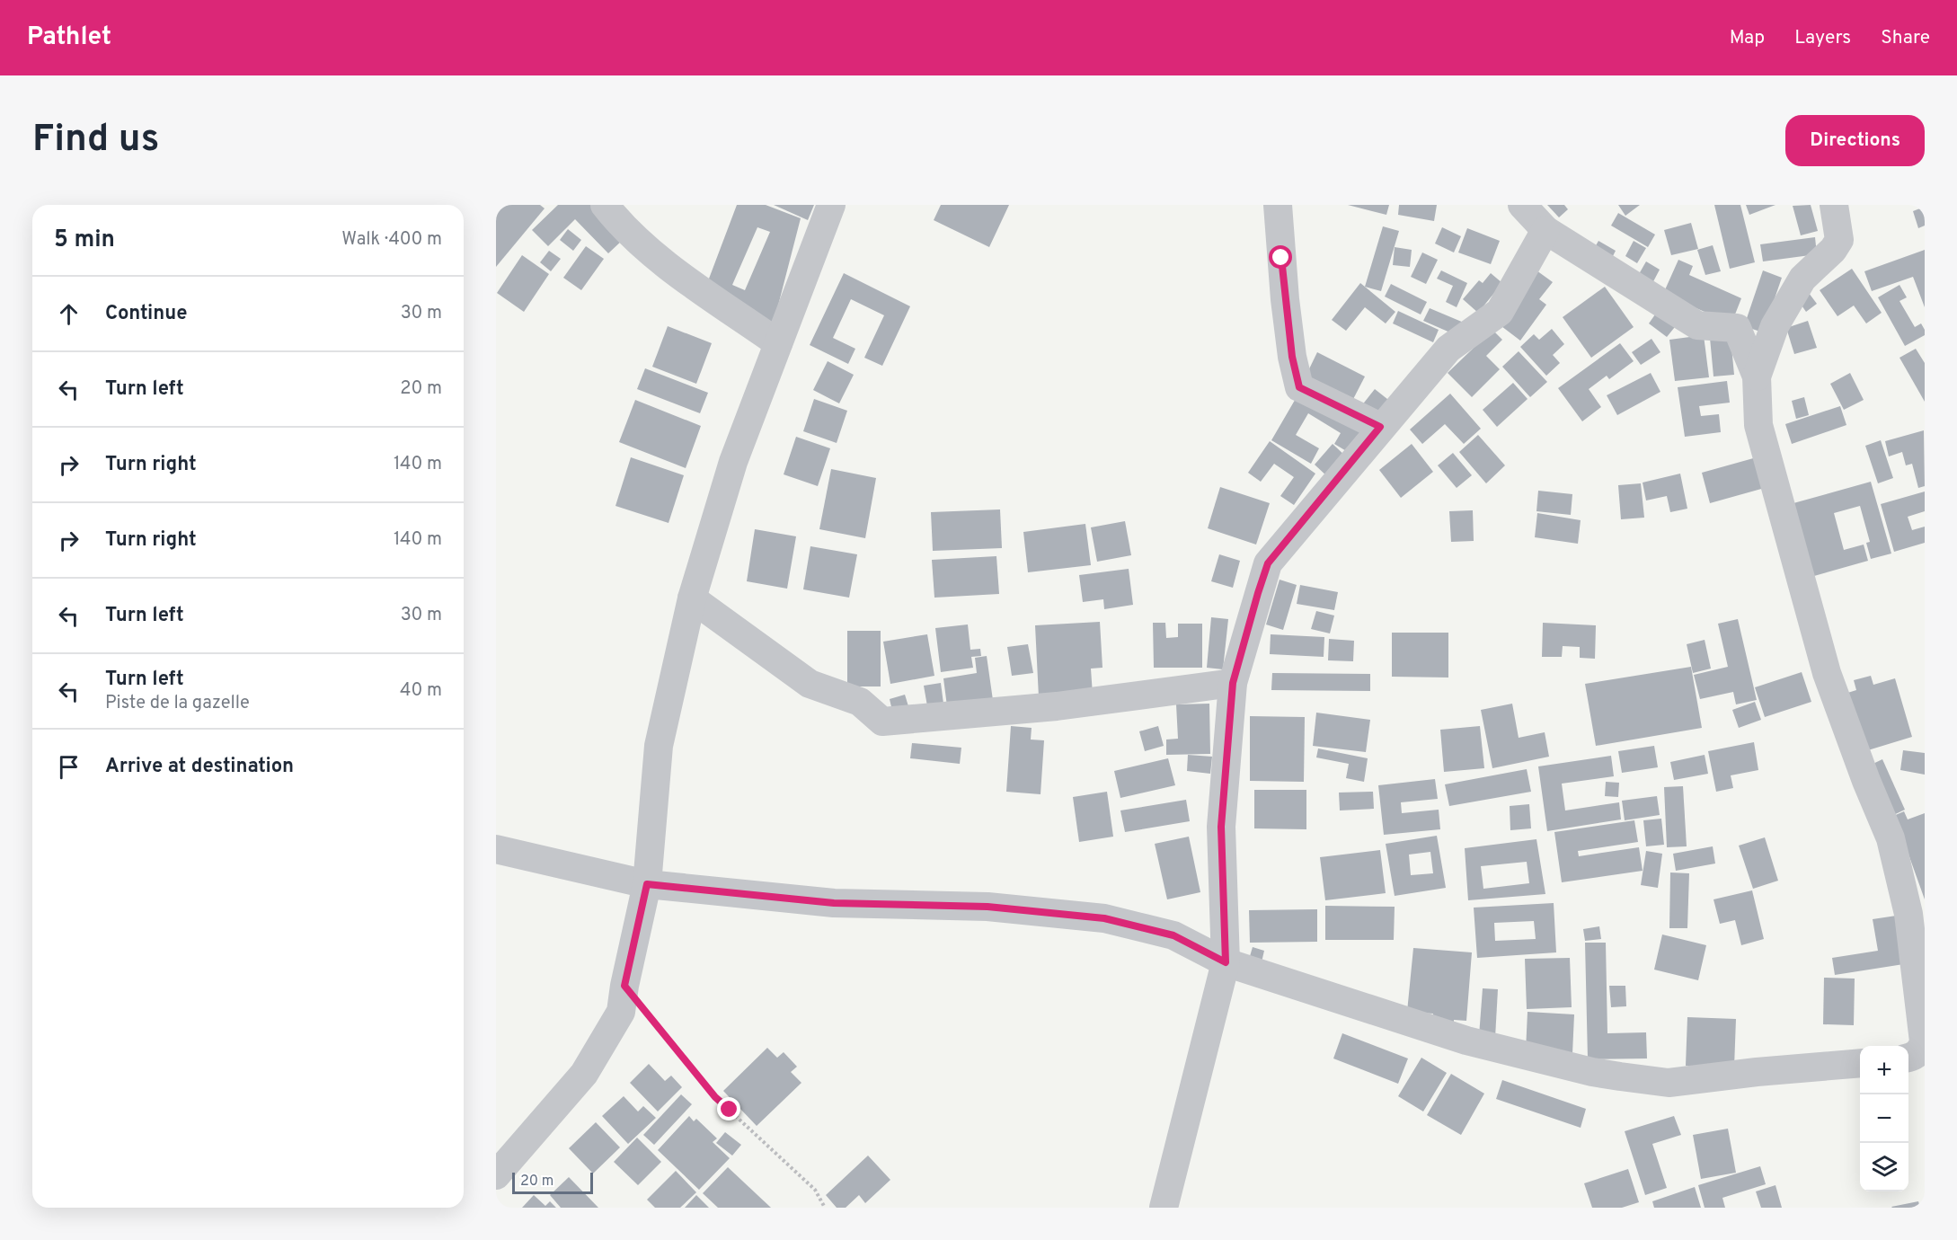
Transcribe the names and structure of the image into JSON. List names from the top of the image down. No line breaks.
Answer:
{"scale_bar":"20 m","page":{"header":"Pathlet","nav":["Map","Layers","Share"],"buttons":"Directions","title":"Find us","heading":["5 min","Walk · 400 m"],"list":[["Continue","30 m"],["Turn left","20 m"],["Turn right","140 m"],["Turn right","140 m"],["Turn left","30 m"],["Turn left","Piste de la gazelle","40 m"],"Arrive at destination"],"map_buttons":["+","−"],"scale":"20 m"}}
